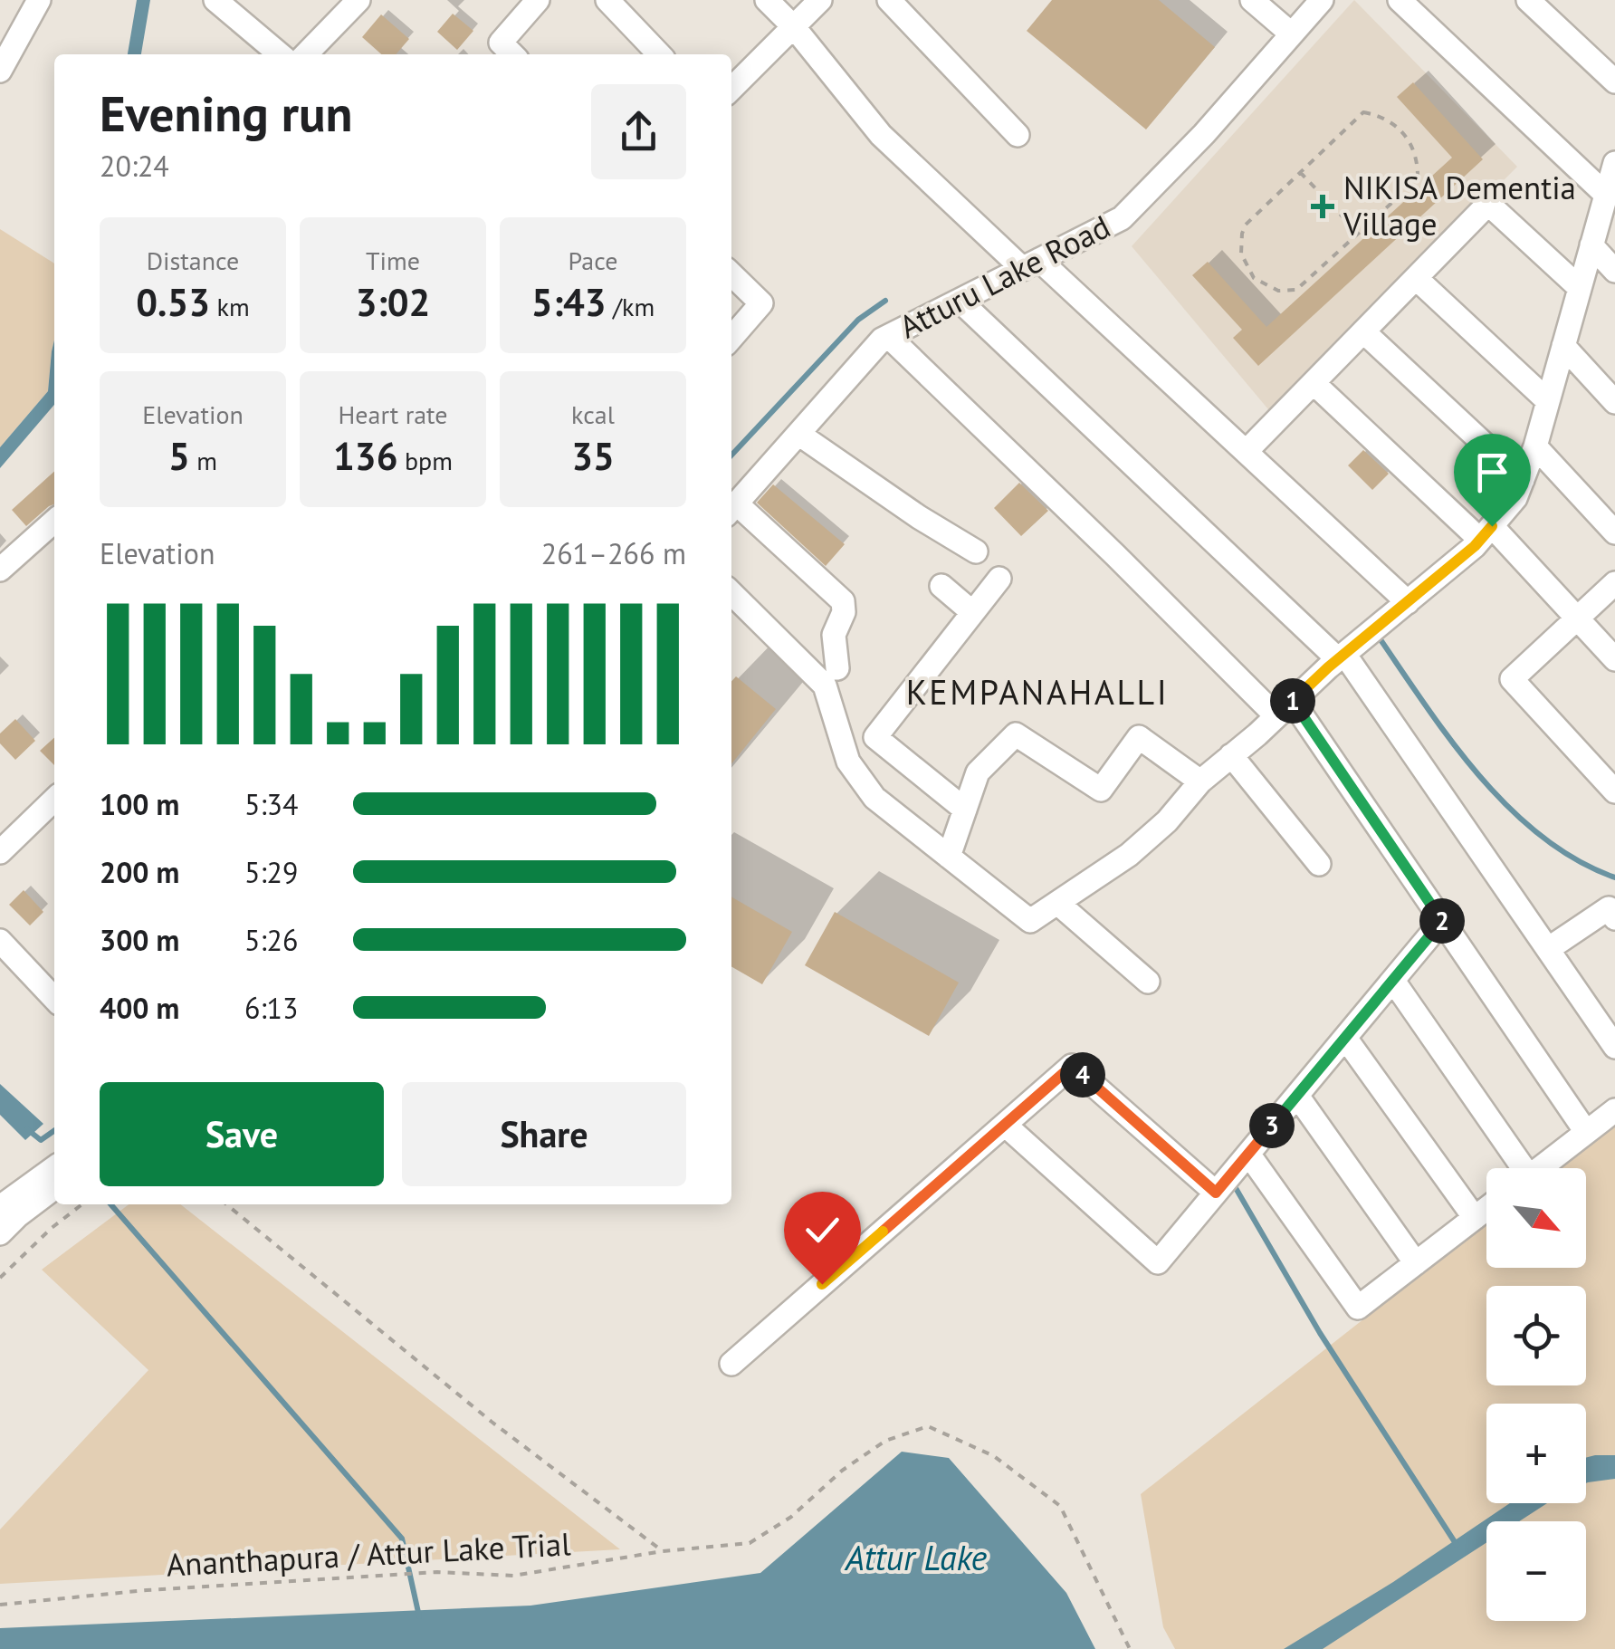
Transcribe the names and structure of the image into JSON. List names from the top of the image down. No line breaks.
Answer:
{"streets":{"street":["Atturu Lake Road"],"path":["Ananthapura / Attur Lake Trial"]},"districts":["KEMPANAHALLI"],"water":["Attur Lake"],"places":{"health":["NIKISA Dementia Village"]},"north":"bottom right","page":{"heading":["Evening run","20:24"],"stats":[["Distance","0.53 km"],["Time","3:02"],["Pace","5:43 /km"],["Elevation","5 m"],["Heart rate","136 bpm"],["kcal","35"]],"chart":["Elevation","261–266 m"],"pins":["1","2","4","3"],"list":[{"name":"100 m","note":"5:34"},{"name":"200 m","note":"5:29"},{"name":"300 m","note":"5:26"},{"name":"400 m","note":"6:13"}],"buttons":["Save","Share"],"map_buttons":["+","−"]}}
